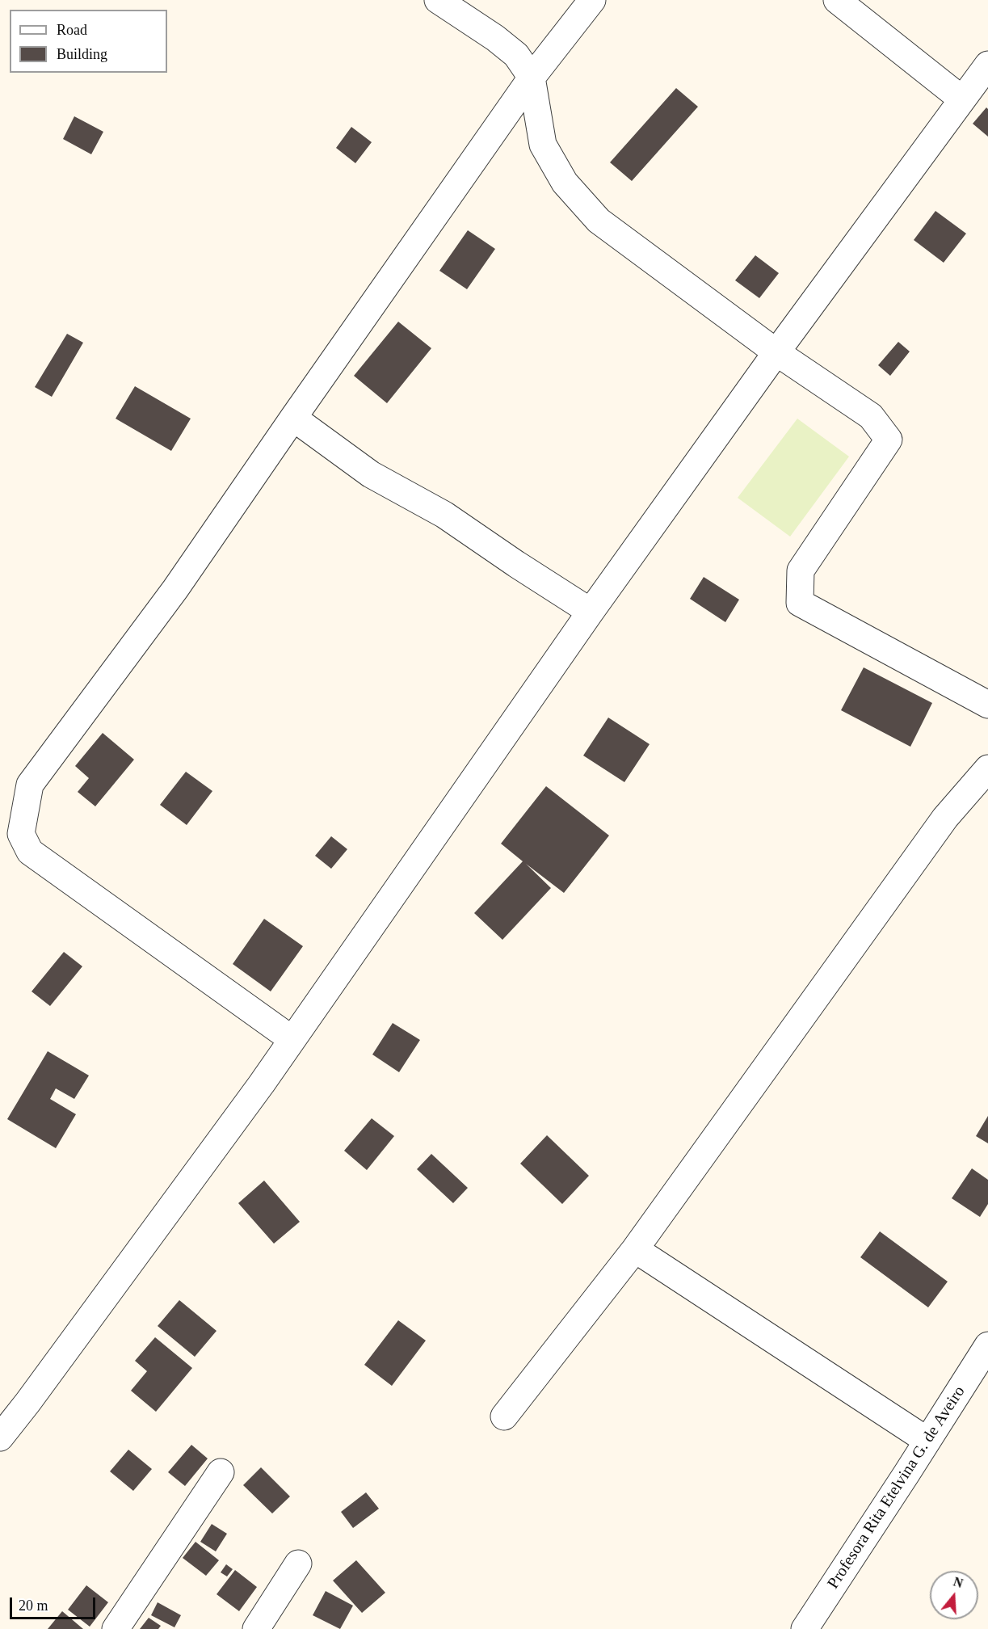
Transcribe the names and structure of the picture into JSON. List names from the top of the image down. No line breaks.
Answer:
{"streets":{"street":["Profesora Rita Etelvina G. de Aveiro"]},"legend":["Road","Building"],"scale_bar":"20 m","north":"top"}
